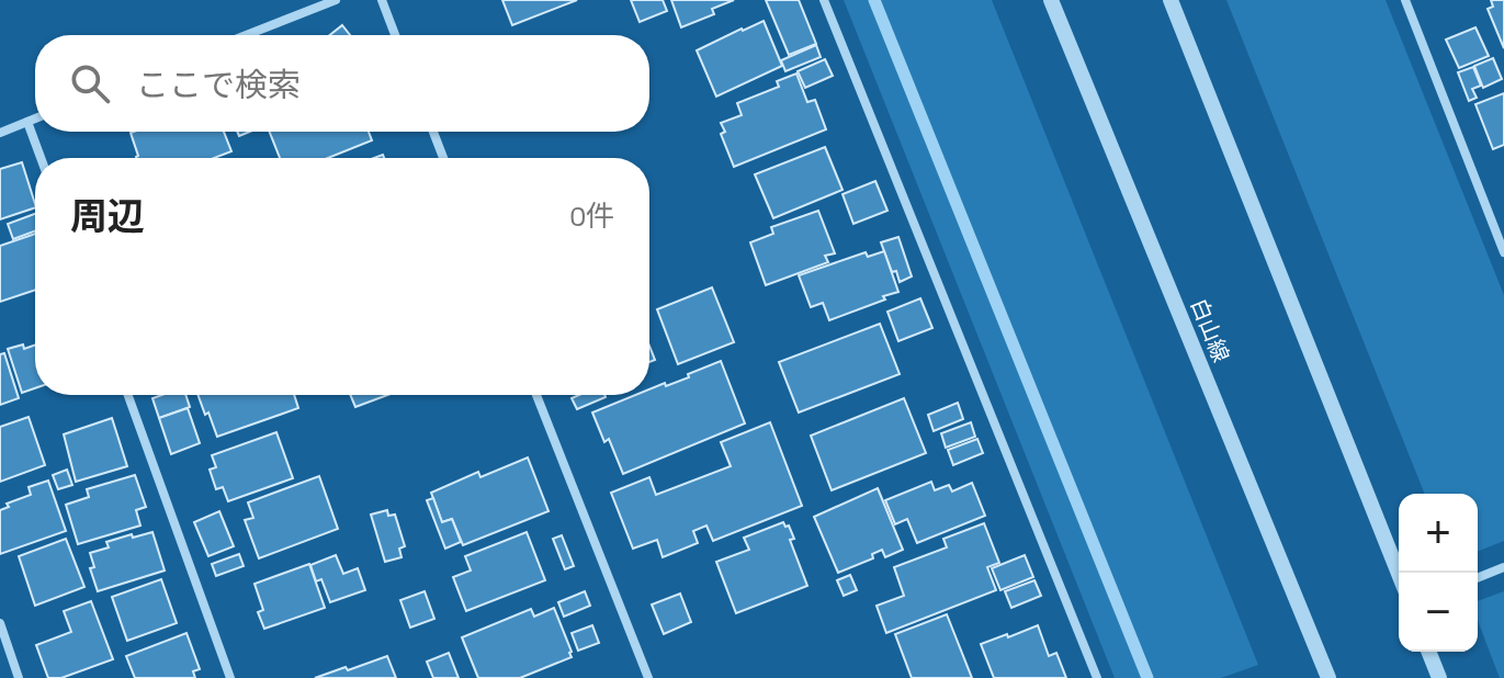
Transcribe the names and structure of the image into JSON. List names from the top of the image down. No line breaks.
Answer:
{"streets":{"street":["白山線"]},"page":{"search":"ここで検索","heading":["周辺","0件"],"map_buttons":["+","−"]}}
